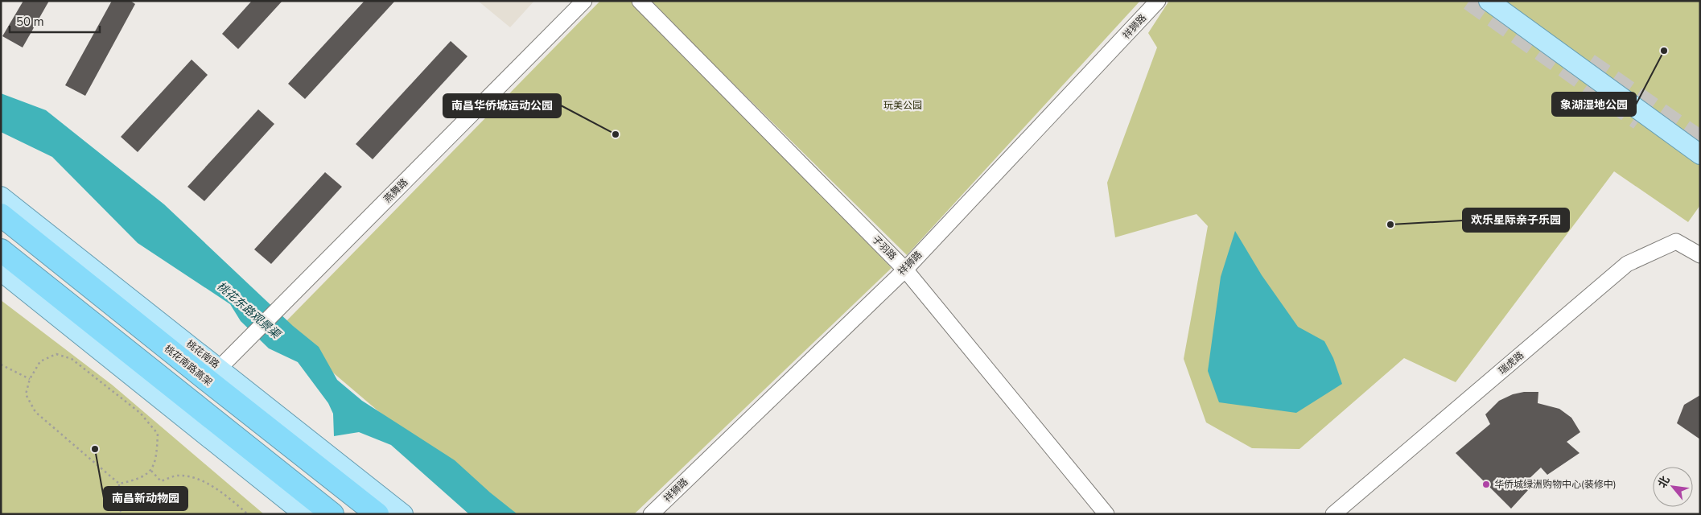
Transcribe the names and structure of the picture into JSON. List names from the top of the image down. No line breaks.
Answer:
{"streets":{"highway":["桃花南路高架"],"main road":["桃花南路"],"street":["祥狮路","燕舞路","子羽路","瑞虎路"]},"crossings":[["祥狮路","子羽路"],["燕舞路","桃花南路"],["燕舞路","桃花南路高架"],["桃花南路","桃花南路高架"]],"water":["桃花东路观景渠"],"parks":["玩美公园"],"places":["象湖湿地公园","南昌华侨城运动公园","欢乐星际亲子乐园","南昌新动物园","华侨城绿洲购物中心(装修中)"],"scale_bar":"50 m","north":"top left"}
